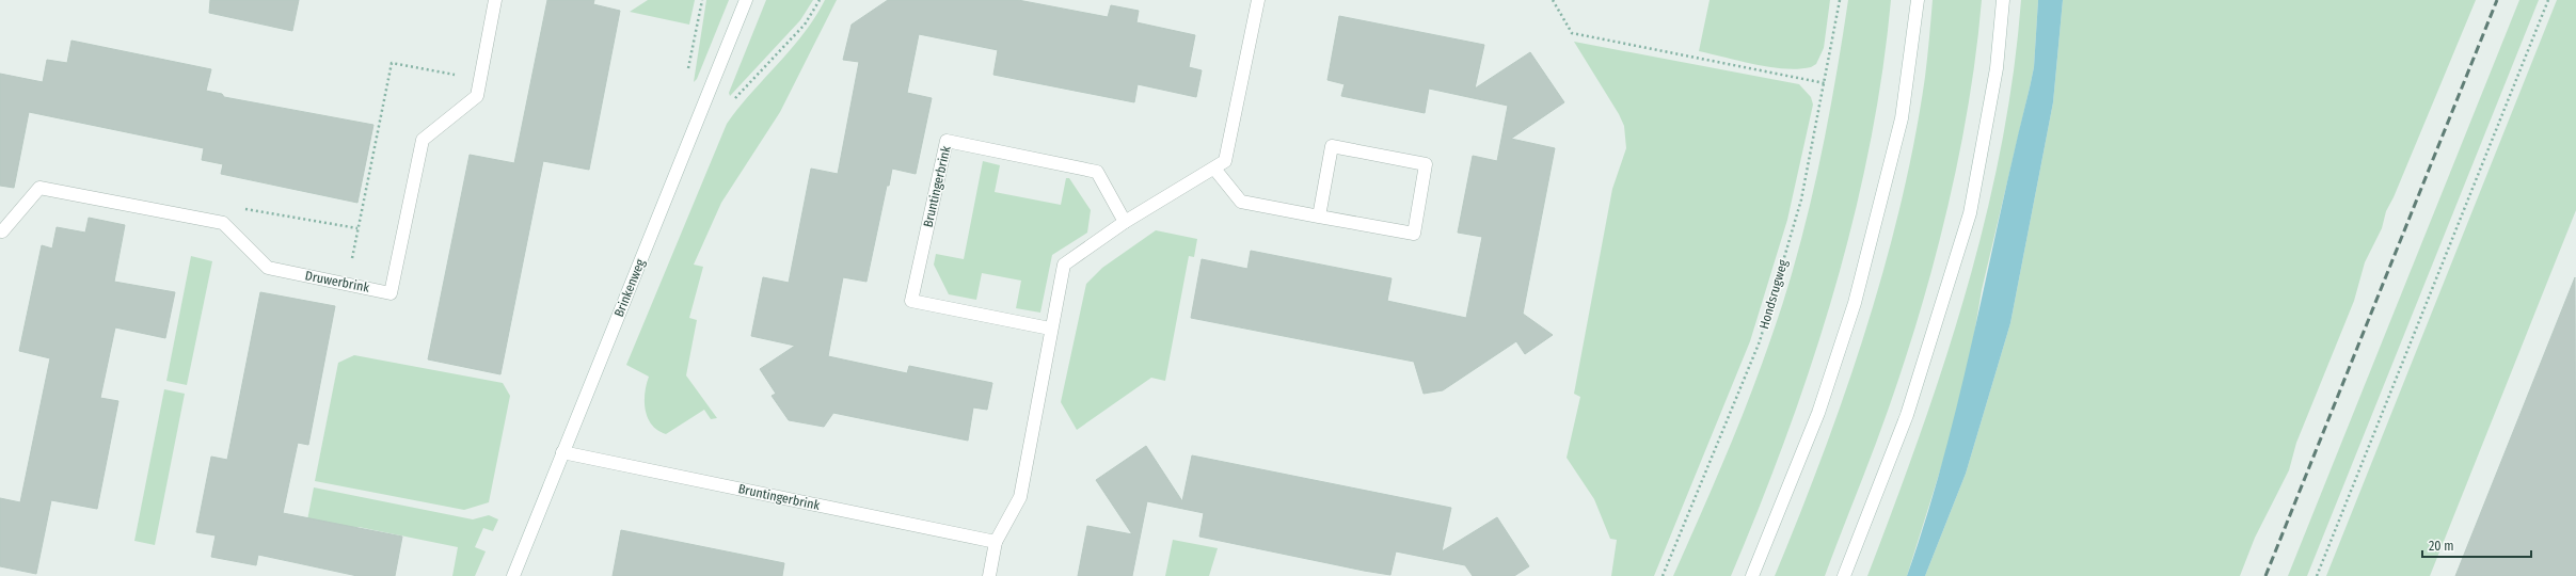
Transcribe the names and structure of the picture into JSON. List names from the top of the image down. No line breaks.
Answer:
{"streets":{"street":["Bruntingerbrink","Druwerbrink","Brinkenweg"],"path":["Hondsrugweg"]},"crossings":[["Bruntingerbrink","Brinkenweg"]],"scale_bar":"20 m"}
